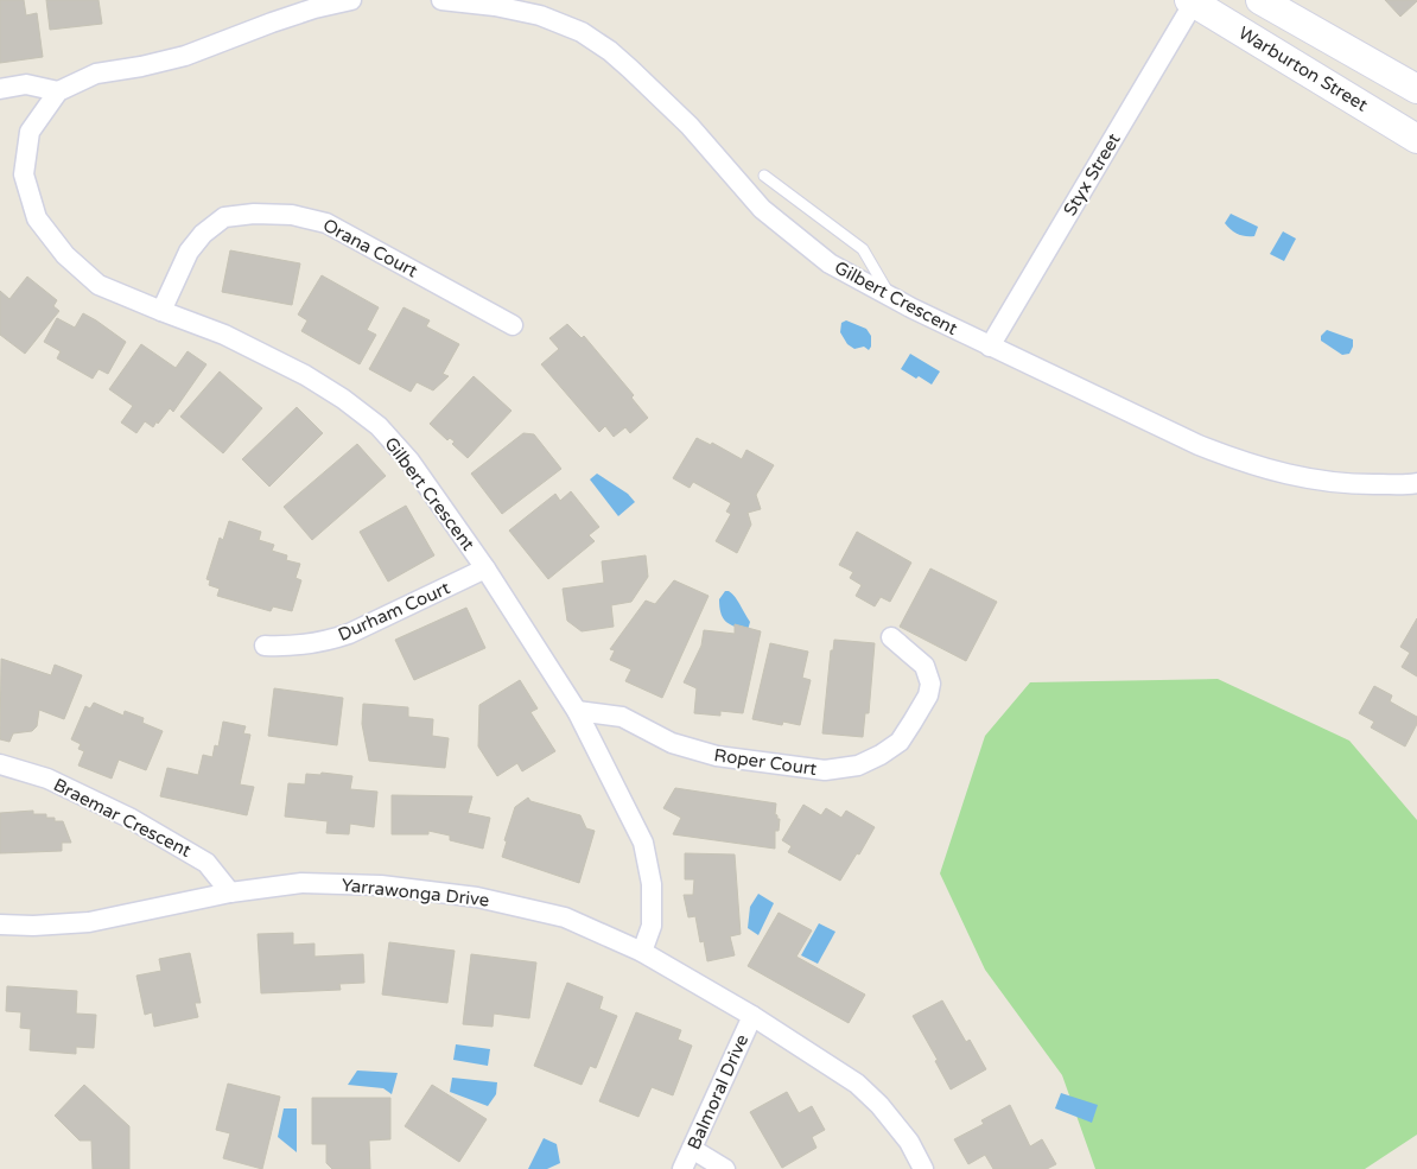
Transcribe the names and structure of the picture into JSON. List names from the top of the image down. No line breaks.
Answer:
{"streets":{"main road":["Warburton Street"],"street":["Styx Street","Orana Court","Gilbert Crescent","Durham Court","Roper Court","Braemar Crescent","Yarrawonga Drive","Balmoral Drive"]},"crossings":[["Warburton Street","Styx Street"],["Styx Street","Gilbert Crescent"],["Orana Court","Gilbert Crescent"],["Gilbert Crescent","Durham Court"],["Gilbert Crescent","Roper Court"],["Gilbert Crescent","Yarrawonga Drive"],["Braemar Crescent","Yarrawonga Drive"],["Yarrawonga Drive","Balmoral Drive"]]}
